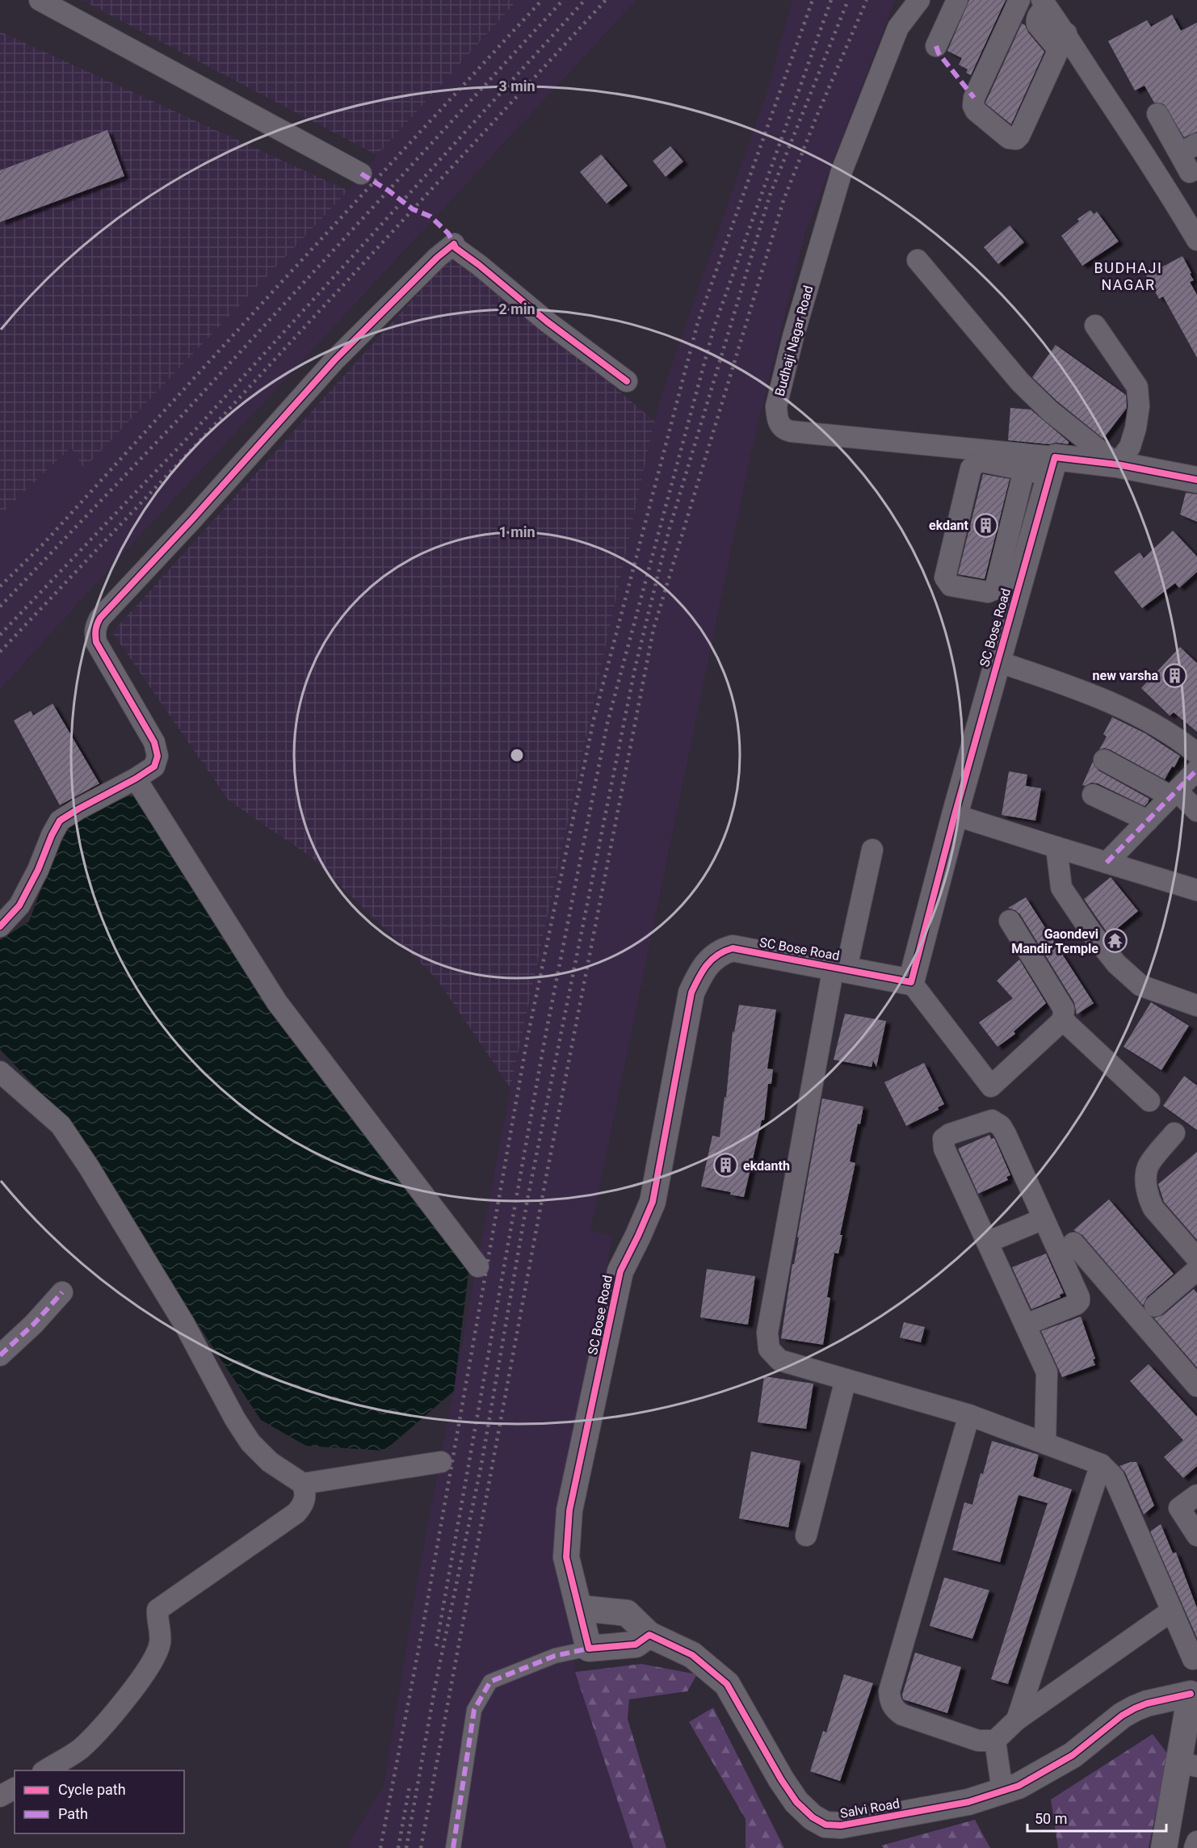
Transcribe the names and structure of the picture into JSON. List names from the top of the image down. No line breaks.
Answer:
{"streets":{"street":["Budhaji Nagar Road","SC Bose Road","Salvi Road"]},"crossings":[["Budhaji Nagar Road","SC Bose Road"],["SC Bose Road","Salvi Road"]],"districts":["BUDHAJI NAGAR"],"places":{"building":["ekdant","new varsha","ekdanth"],"temple":["Gaondevi Mandir Temple"]},"legend":["Cycle path","Path"],"scale_bar":"50 m","rings":["3 min","2 min","1 min"]}
